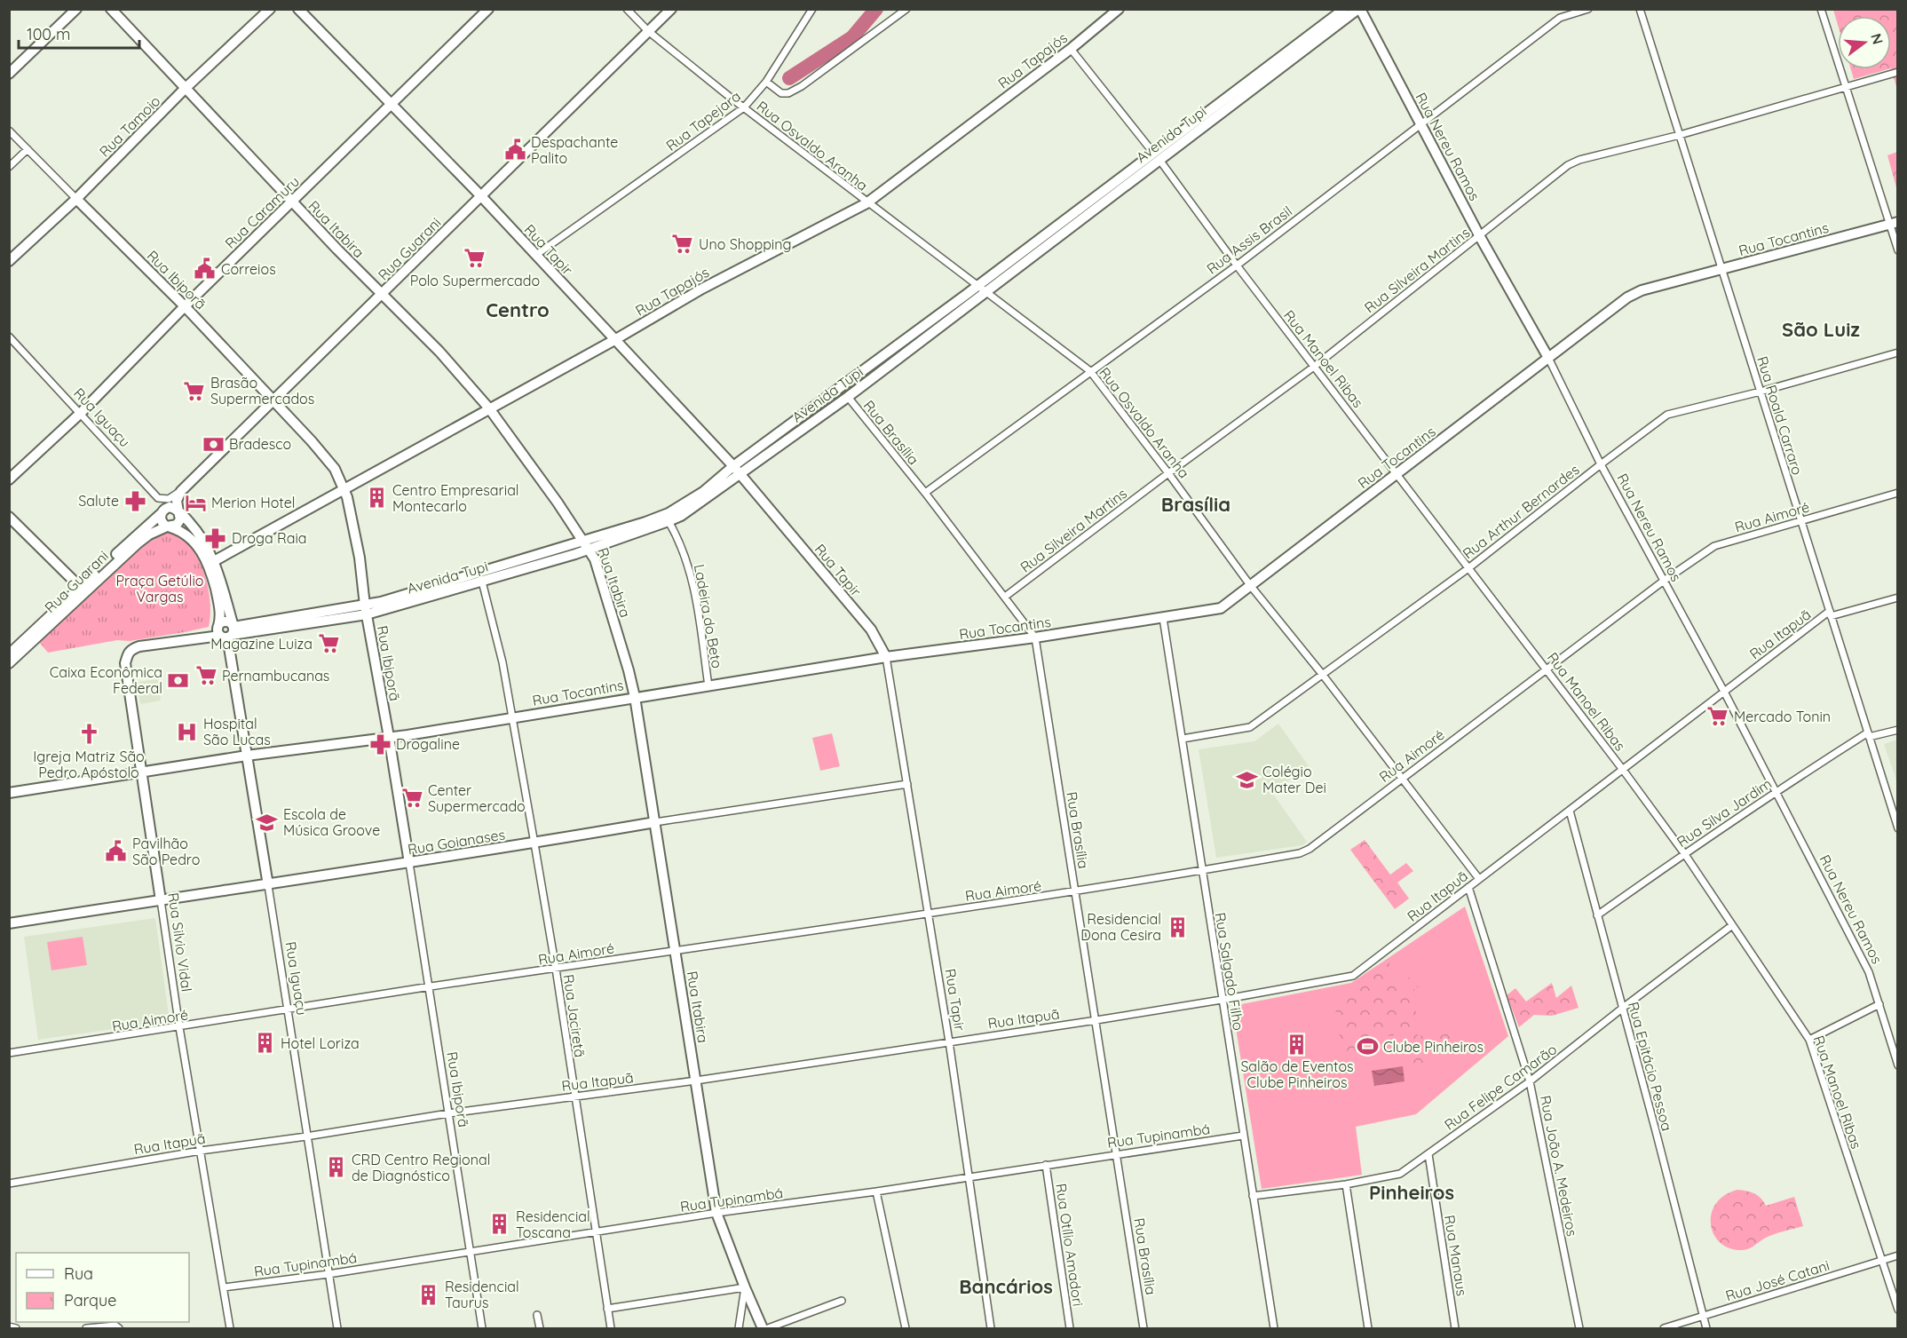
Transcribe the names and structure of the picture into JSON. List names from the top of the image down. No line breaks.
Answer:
{"streets":{"street":["Rua Tapajós","Rua Tapejara","Rua Tamoio","Avenida Tupi","Rua Osvaldo Aranha","Rua Nereu Ramos","Rua Caramuru","Rua Itabira","Rua Tocantins","Rua Assis Brasil","Rua Guarani","Rua Tapir","Rua Silveira Martins","Rua Ibiporã","Rua Manoel Ribas","Rua Roald Carraro","Rua Iguaçu","Rua Brasília","Rua Arthur Bernardes","Rua Aimoré","Ladeira do Beto","Rua Itapuã","Rua Silva Jardim","Rua Goianases","Rua Silvio Vidal","Rua Salgado Filho","Rua Jaciretã","Rua Epitácio Pessoa","Rua Felipe Camarão","Rua Tupinambá","Rua João A. Medeiros","Rua Otílio Amadori","Rua Manaus","Rua José Catani"]},"crossings":[["Rua Tapajós","Rua Osvaldo Aranha"],["Rua Tapajós","Rua Itabira"],["Rua Tapajós","Rua Tapir"],["Rua Tapajós","Rua Ibiporã"],["Rua Tapajós","Rua Manoel Ribas"],["Rua Tapejara","Rua Osvaldo Aranha"],["Rua Tapejara","Rua Tapir"],["Rua Tamoio","Rua Itabira"],["Rua Tamoio","Rua Ibiporã"],["Avenida Tupi","Rua Osvaldo Aranha"],["Avenida Tupi","Rua Nereu Ramos"],["Avenida Tupi","Rua Itabira"],["Avenida Tupi","Rua Tapir"],["Avenida Tupi","Rua Ibiporã"],["Avenida Tupi","Rua Manoel Ribas"],["Avenida Tupi","Rua Brasília"],["Avenida Tupi","Ladeira do Beto"],["Avenida Tupi","Rua Jaciretã"],["Rua Osvaldo Aranha","Rua Tocantins"],["Rua Osvaldo Aranha","Rua Assis Brasil"],["Rua Osvaldo Aranha","Rua Guarani"],["Rua Osvaldo Aranha","Rua Silveira Martins"],["Rua Osvaldo Aranha","Rua Arthur Bernardes"],["Rua Osvaldo Aranha","Rua Aimoré"],["Rua Osvaldo Aranha","Rua Itapuã"],["Rua Nereu Ramos","Rua Tocantins"],["Rua Nereu Ramos","Rua Assis Brasil"],["Rua Nereu Ramos","Rua Silveira Martins"],["Rua Nereu Ramos","Rua Arthur Bernardes"],["Rua Nereu Ramos","Rua Aimoré"],["Rua Nereu Ramos","Rua Itapuã"],["Rua Nereu Ramos","Rua Silva Jardim"],["Rua Caramuru","Rua Itabira"],["Rua Caramuru","Rua Tapir"],["Rua Caramuru","Rua Ibiporã"],["Rua Caramuru","Rua Iguaçu"],["Rua Itabira","Rua Tocantins"],["Rua Itabira","Rua Guarani"],["Rua Itabira","Rua Aimoré"],["Rua Itabira","Rua Itapuã"],["Rua Itabira","Rua Goianases"],["Rua Itabira","Rua Tupinambá"],["Rua Tocantins","Rua Tapir"],["Rua Tocantins","Rua Ibiporã"],["Rua Tocantins","Rua Manoel Ribas"],["Rua Tocantins","Rua Roald Carraro"],["Rua Tocantins","Rua Iguaçu"],["Rua Tocantins","Rua Brasília"],["Rua Tocantins","Ladeira do Beto"],["Rua Tocantins","Rua Silvio Vidal"],["Rua Tocantins","Rua Salgado Filho"],["Rua Tocantins","Rua Jaciretã"],["Rua Assis Brasil","Rua Manoel Ribas"],["Rua Assis Brasil","Rua Brasília"],["Rua Guarani","Rua Tapir"],["Rua Guarani","Rua Ibiporã"],["Rua Guarani","Rua Iguaçu"],["Rua Tapir","Rua Aimoré"],["Rua Tapir","Rua Itapuã"],["Rua Tapir","Rua Goianases"],["Rua Tapir","Rua Tupinambá"],["Rua Silveira Martins","Rua Manoel Ribas"],["Rua Silveira Martins","Rua Roald Carraro"],["Rua Silveira Martins","Rua Brasília"],["Rua Ibiporã","Rua Aimoré"],["Rua Ibiporã","Rua Itapuã"],["Rua Ibiporã","Rua Goianases"],["Rua Ibiporã","Rua Tupinambá"],["Rua Manoel Ribas","Rua Arthur Bernardes"],["Rua Manoel Ribas","Rua Aimoré"],["Rua Manoel Ribas","Rua Itapuã"],["Rua Manoel Ribas","Rua Silva Jardim"],["Rua Manoel Ribas","Rua Felipe Camarão"],["Rua Manoel Ribas","Rua José Catani"],["Rua Roald Carraro","Rua Arthur Bernardes"],["Rua Roald Carraro","Rua Aimoré"],["Rua Roald Carraro","Rua Itapuã"],["Rua Roald Carraro","Rua Silva Jardim"],["Rua Iguaçu","Rua Aimoré"],["Rua Iguaçu","Rua Itapuã"],["Rua Iguaçu","Rua Goianases"],["Rua Iguaçu","Rua Silvio Vidal"],["Rua Iguaçu","Rua Tupinambá"],["Rua Brasília","Rua Aimoré"],["Rua Brasília","Rua Itapuã"],["Rua Brasília","Rua Tupinambá"],["Rua Arthur Bernardes","Rua Salgado Filho"],["Rua Aimoré","Rua Silvio Vidal"],["Rua Aimoré","Rua Salgado Filho"],["Rua Aimoré","Rua Jaciretã"],["Rua Itapuã","Rua Silvio Vidal"],["Rua Itapuã","Rua Salgado Filho"],["Rua Itapuã","Rua Jaciretã"],["Rua Itapuã","Rua Epitácio Pessoa"],["Rua Itapuã","Rua João A. Medeiros"],["Rua Silva Jardim","Rua Epitácio Pessoa"],["Rua Goianases","Rua Silvio Vidal"],["Rua Goianases","Rua Jaciretã"],["Rua Silvio Vidal","Rua Tupinambá"],["Rua Salgado Filho","Rua Felipe Camarão"],["Rua Salgado Filho","Rua Tupinambá"],["Rua Jaciretã","Rua Tupinambá"],["Rua Epitácio Pessoa","Rua Felipe Camarão"],["Rua Epitácio Pessoa","Rua José Catani"],["Rua Felipe Camarão","Rua João A. Medeiros"],["Rua Felipe Camarão","Rua Manaus"],["Rua Tupinambá","Rua Otílio Amadori"]],"districts":["Centro","São Luiz","Brasília","Pinheiros","Bancários"],"parks":["Praça Getúlio Vargas"],"places":{"public building":["Despachante Palito","Correios","Pavilhão São Pedro"],"supermarket":["Uno Shopping","Polo Supermercado","Brasão Supermercados","Magazine Luiza","Pernambucanas","Mercado Tonin","Center Supermercado"],"bank":["Bradesco","Caixa Econômica Federal"],"building":["Centro Empresarial Montecarlo","Residencial Dona Cesira","Hotel Loriza","Salão de Eventos Clube Pinheiros","CRD Centro Regional de Diagnóstico","Residencial Toscana","Residencial Taurus"],"pharmacy":["Salute","Droga Raia","Drogaline"],"hotel":["Merion Hotel"],"hospital":["Hospital São Lucas"],"church":["Igreja Matriz São Pedro Apóstolo"],"school or university":["Colégio Mater Dei","Escola de Música Groove"],"sports":["Clube Pinheiros"]},"legend":["Rua","Parque"],"scale_bar":"100 m","north":"right"}
